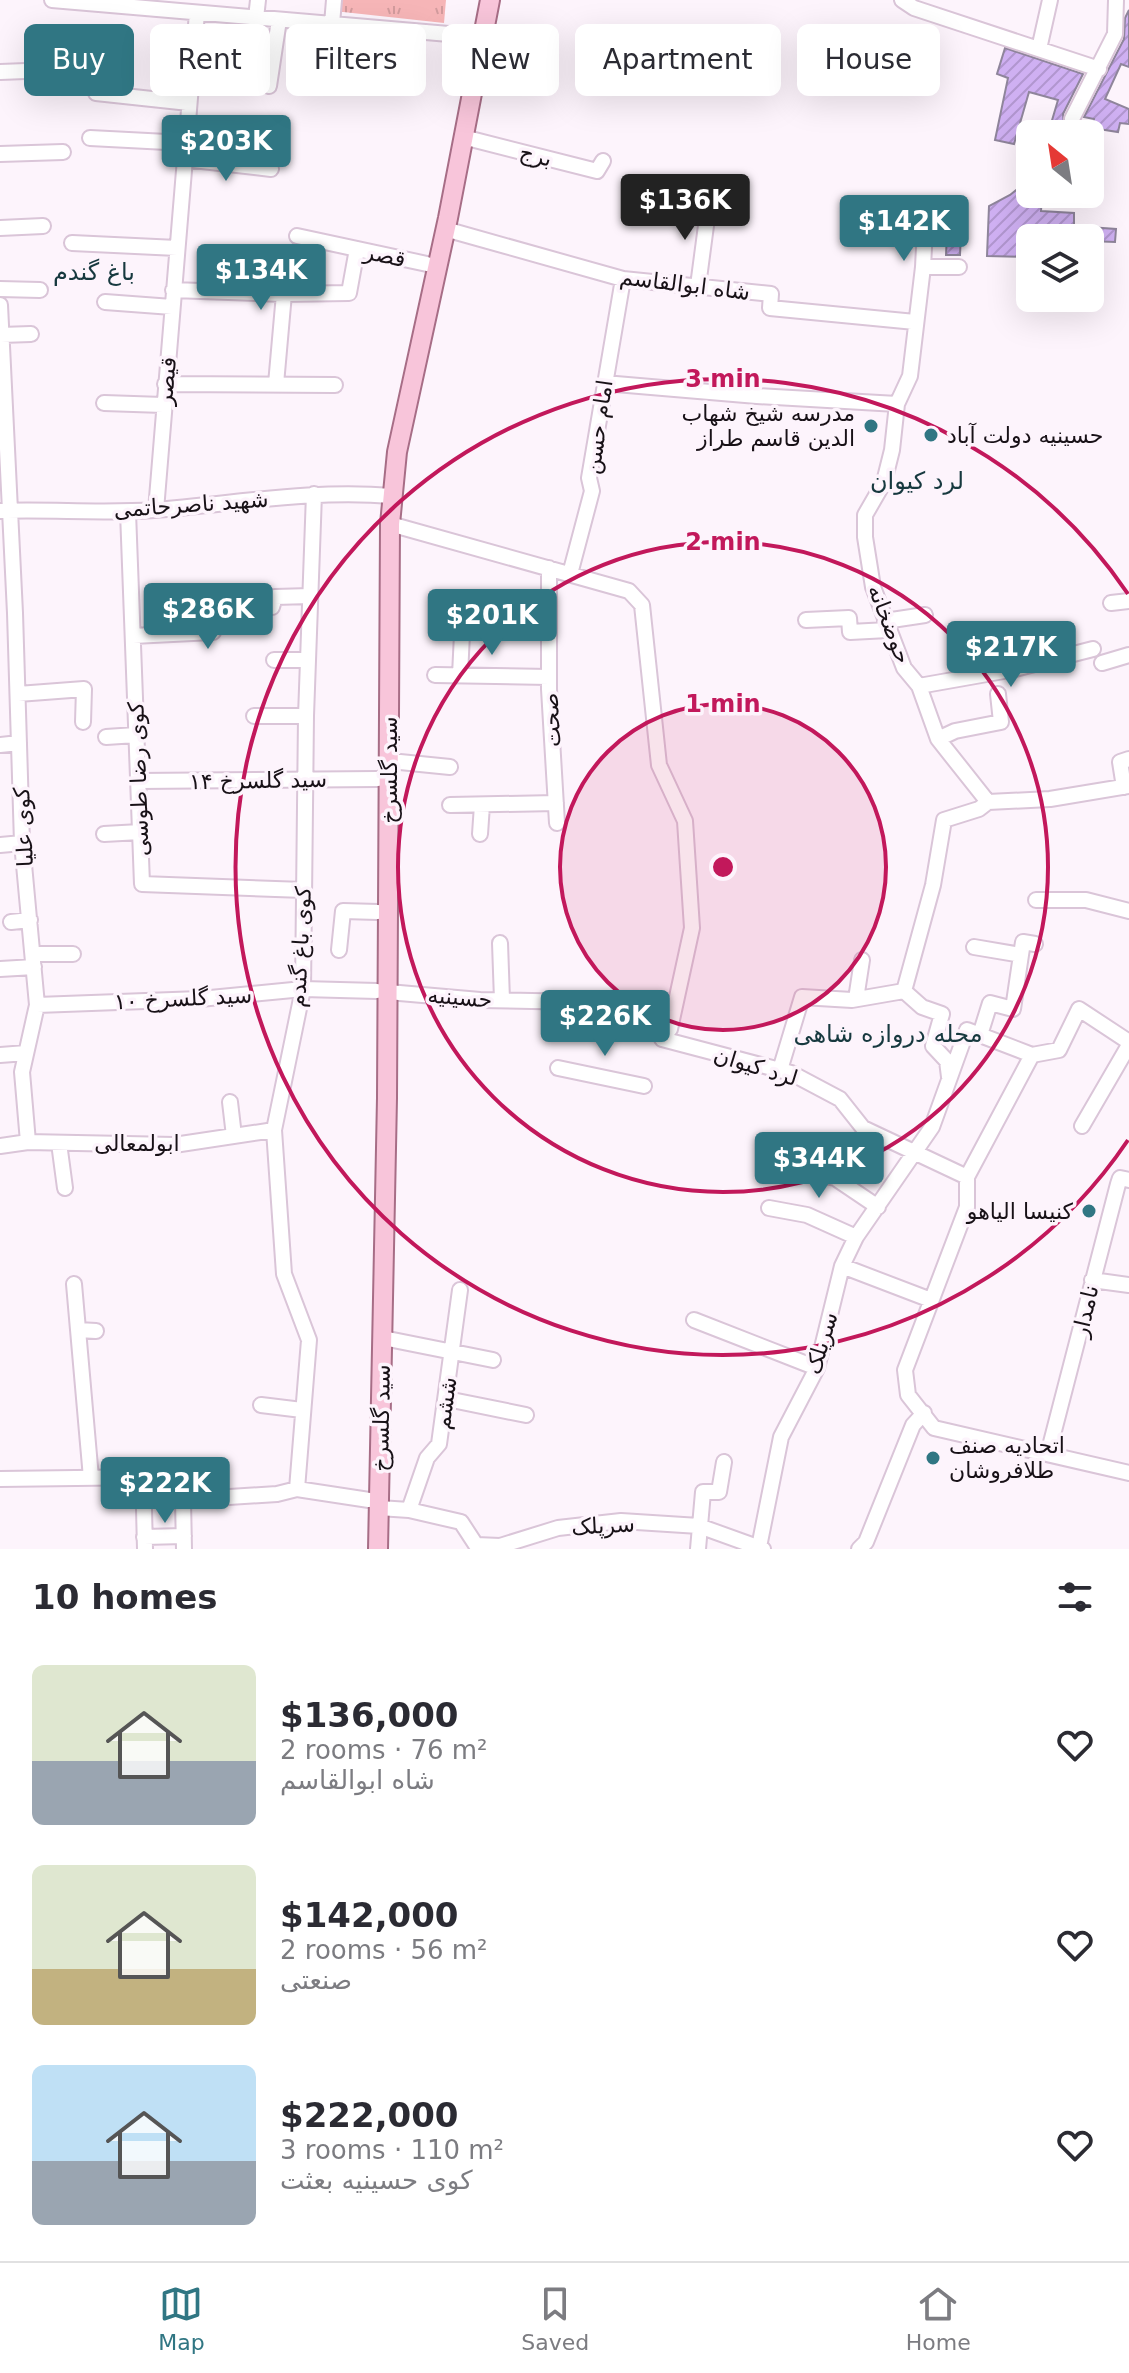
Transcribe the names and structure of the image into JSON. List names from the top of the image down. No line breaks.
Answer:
{"streets":{"main road":["سید گلسرخ"],"street":["برج","قصر","شاه ابوالقاسم","قیصر","امام حسن","شهید ناصرحاتمی","حوضخانه","صحت","کوی رضا طوسی","سید گلسرخ ۱۴","کوی علیا","کوی باغ گندم","حسینیه","سید گلسرخ ۱۰","لرد کیوان","ابولمعالی","نامدار","سریلک","ششم","سرپلک"]},"crossings":[["برج","سید گلسرخ"],["قصر","سید گلسرخ"],["شاه ابوالقاسم","امام حسن"],["شاه ابوالقاسم","حوضخانه"],["شاه ابوالقاسم","سید گلسرخ"],["قیصر","شهید ناصرحاتمی"],["امام حسن","لرد کیوان"],["شهید ناصرحاتمی","سید گلسرخ"],["شهید ناصرحاتمی","کوی رضا طوسی"],["شهید ناصرحاتمی","کوی علیا"],["شهید ناصرحاتمی","کوی باغ گندم"],["صحت","لرد کیوان"],["سید گلسرخ","سید گلسرخ ۱۴"],["سید گلسرخ","حسینیه"],["سید گلسرخ","سید گلسرخ ۱۰"],["سید گلسرخ","لرد کیوان"],["سید گلسرخ","سرپلک"],["کوی رضا طوسی","سید گلسرخ ۱۴"],["کوی رضا طوسی","کوی باغ گندم"],["سید گلسرخ ۱۴","کوی باغ گندم"],["کوی علیا","سید گلسرخ ۱۰"],["کوی علیا","ابولمعالی"],["کوی باغ گندم","سید گلسرخ ۱۰"],["کوی باغ گندم","ابولمعالی"],["کوی باغ گندم","سرپلک"],["حسینیه","سید گلسرخ ۱۰"],["حسینیه","لرد کیوان"],["لرد کیوان","سریلک"],["ششم","سرپلک"]],"districts":["باغ گندم","لرد کیوان","محله دروازه شاهی"],"places":["مدرسه شیخ شهاب الدین قاسم طراز","حسینیه دولت آباد","کنیسا الیاهو","اتحادیه صنف طلافروشان"],"north":"top left","page":{"chip":["Buy","Rent","Filters","New","Apartment","House"],"price":["$203K","$136K","$142K","$134K","$286K","$201K","$217K","$226K","$344K","$222K"],"heading":"10 homes","list":[{"name":"$136,000","note":"2 rooms · 76 m² · شاه ابوالقاسم"},{"name":"$142,000","note":"2 rooms · 56 m² · صنعتی"},{"name":"$222,000","note":"3 rooms · 110 m² · کوی حسینیه بعثت"}],"tabs":["Map","Saved","Home"]},"rings":["3 min","2 min","1 min"]}
